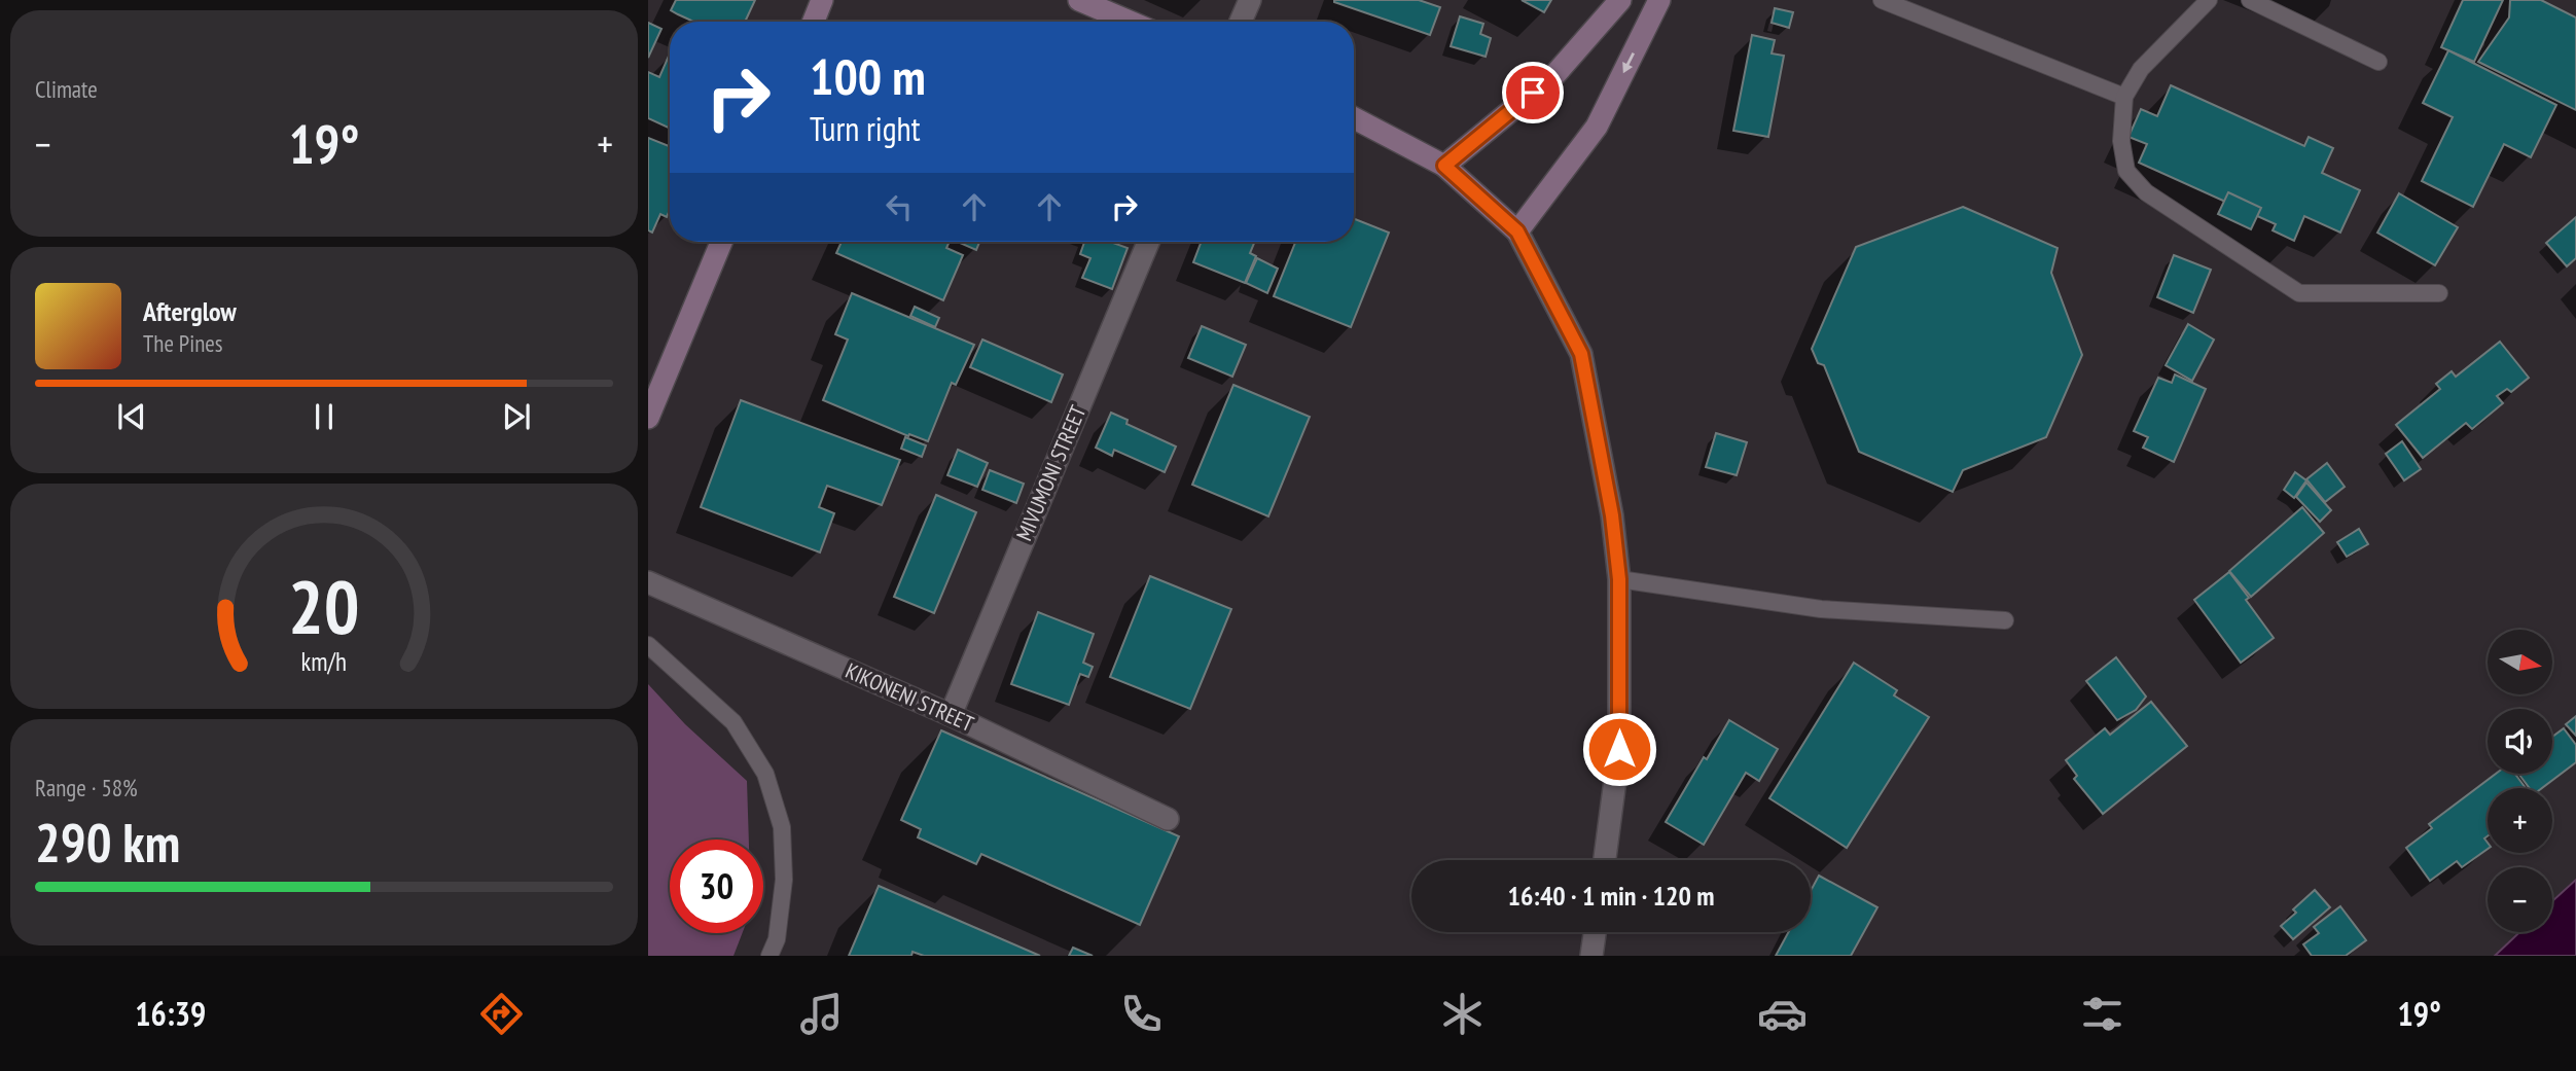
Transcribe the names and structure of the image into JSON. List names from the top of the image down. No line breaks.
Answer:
{"streets":{"street":["MIVUMONI STREET","KIKONENI STREET"]},"crossings":[["MIVUMONI STREET","KIKONENI STREET"]],"north":"right","page":{"tile":["Climate",["Range · 58%","290 km"]],"turn":["100 m","Turn right"],"heat":["−","19°","+"],"song":["Afterglow","The Pines"],"map_buttons":["+","−"],"limit":"30","trip":"16:40 · 1 min · 120 m","tabs":["16:39","19°"],"gauge":["20","km/h"]}}
